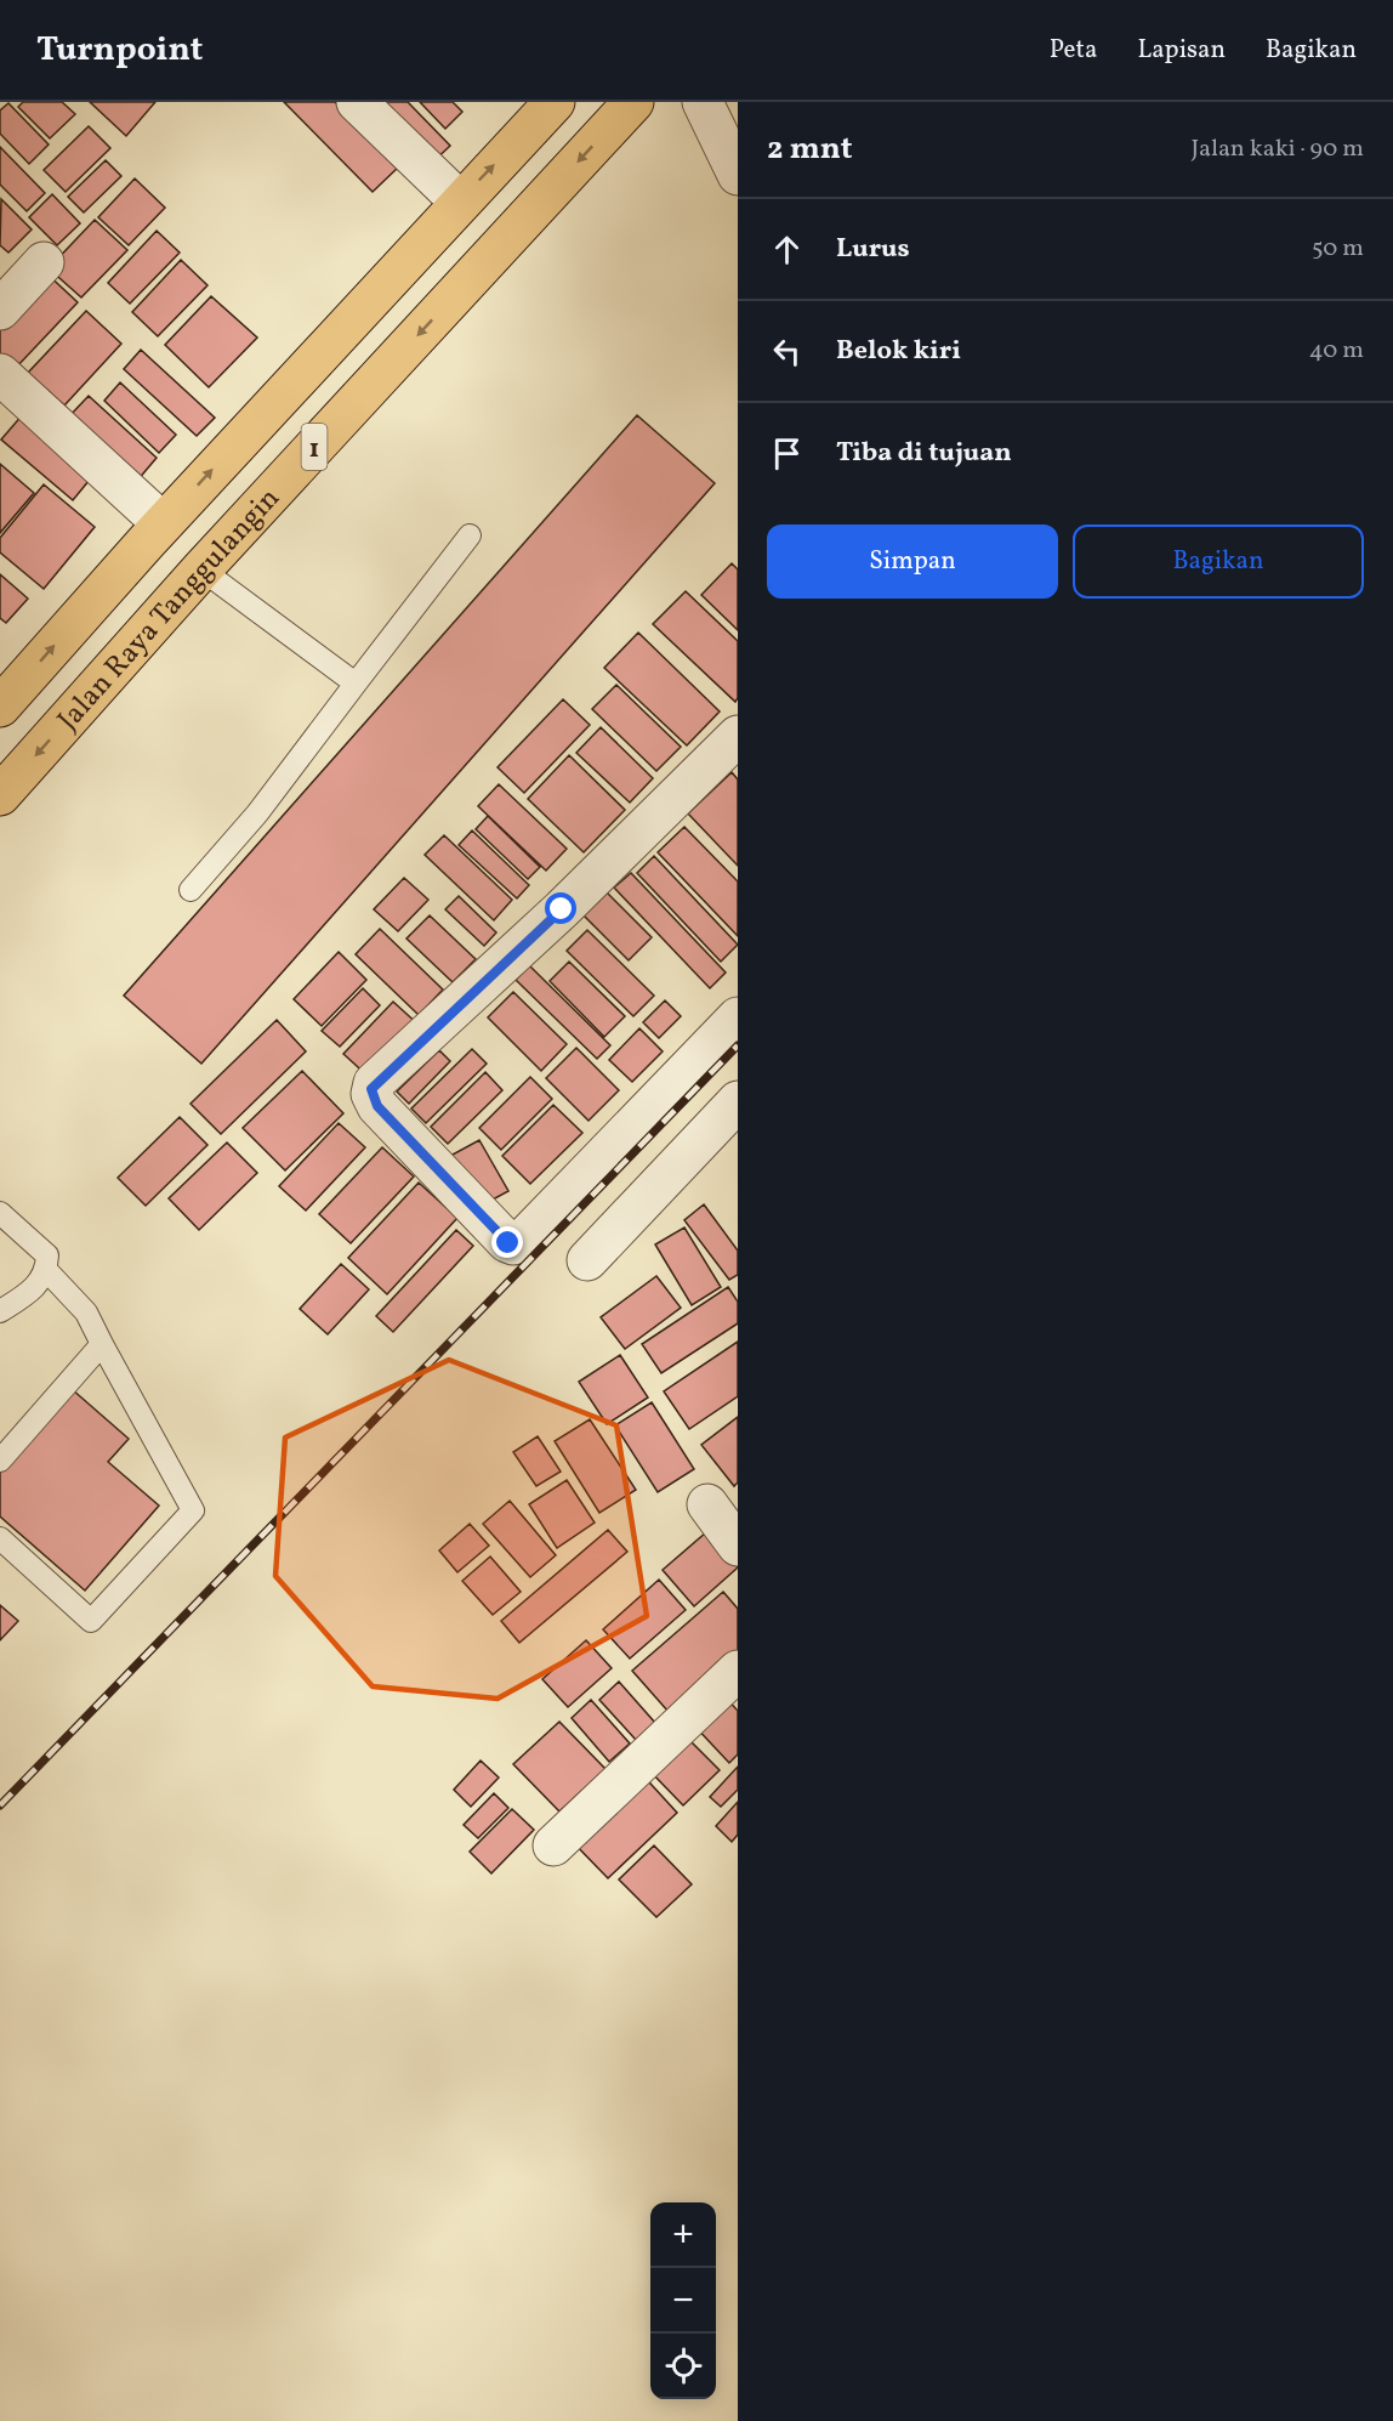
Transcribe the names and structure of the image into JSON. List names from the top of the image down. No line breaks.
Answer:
{"streets":{"highway":["1","Jalan Raya Tanggulangin"]},"page":{"header":"Turnpoint","nav":["Peta","Lapisan","Bagikan"],"heading":["2 mnt","Jalan kaki · 90 m"],"list":[["Lurus","50 m"],["Belok kiri","40 m"],"Tiba di tujuan"],"buttons":["Simpan","Bagikan"],"map_buttons":["+","−"]}}
